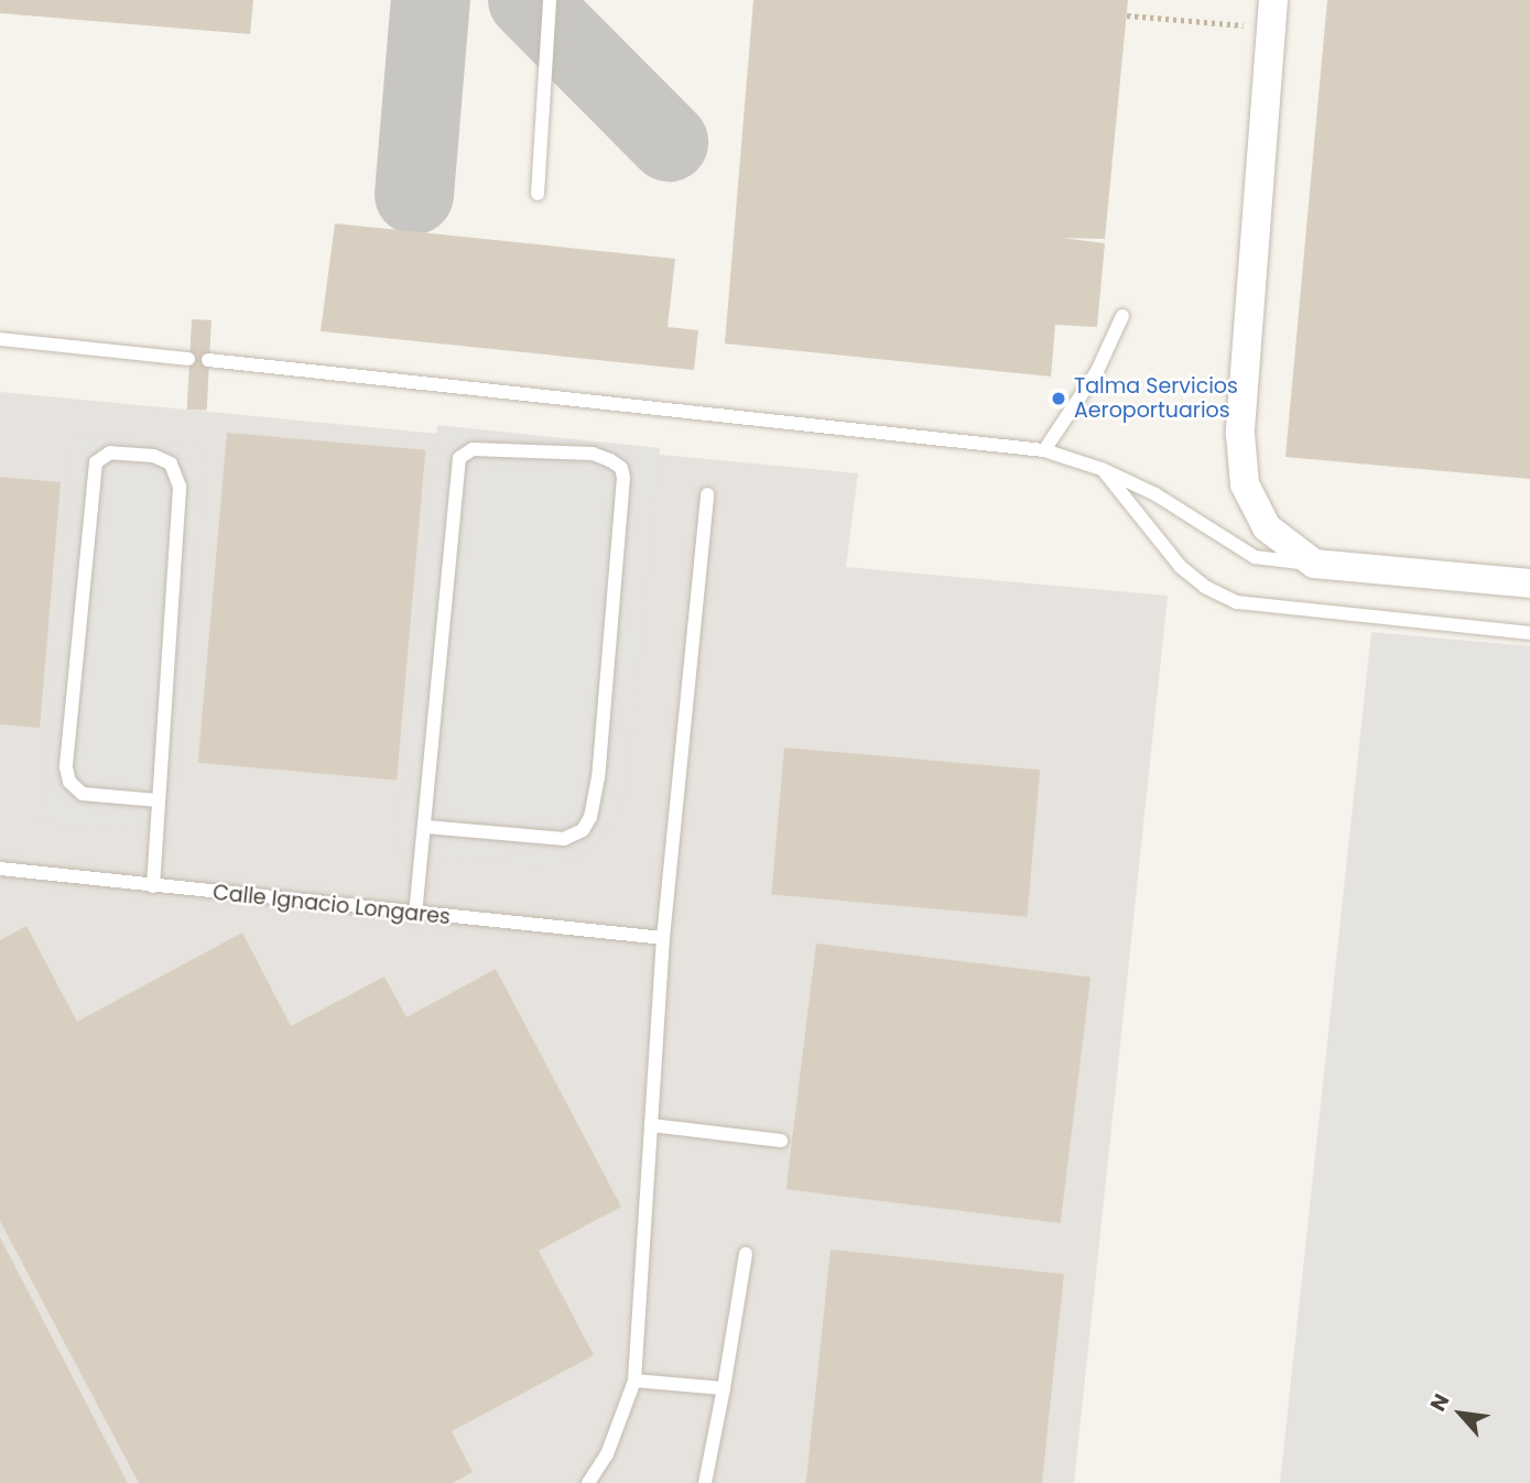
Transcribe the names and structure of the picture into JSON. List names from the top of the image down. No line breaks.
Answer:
{"streets":{"lane":["Calle Ignacio Longares"]},"places":["Talma Servicios Aeroportuarios"],"north":"top left"}
